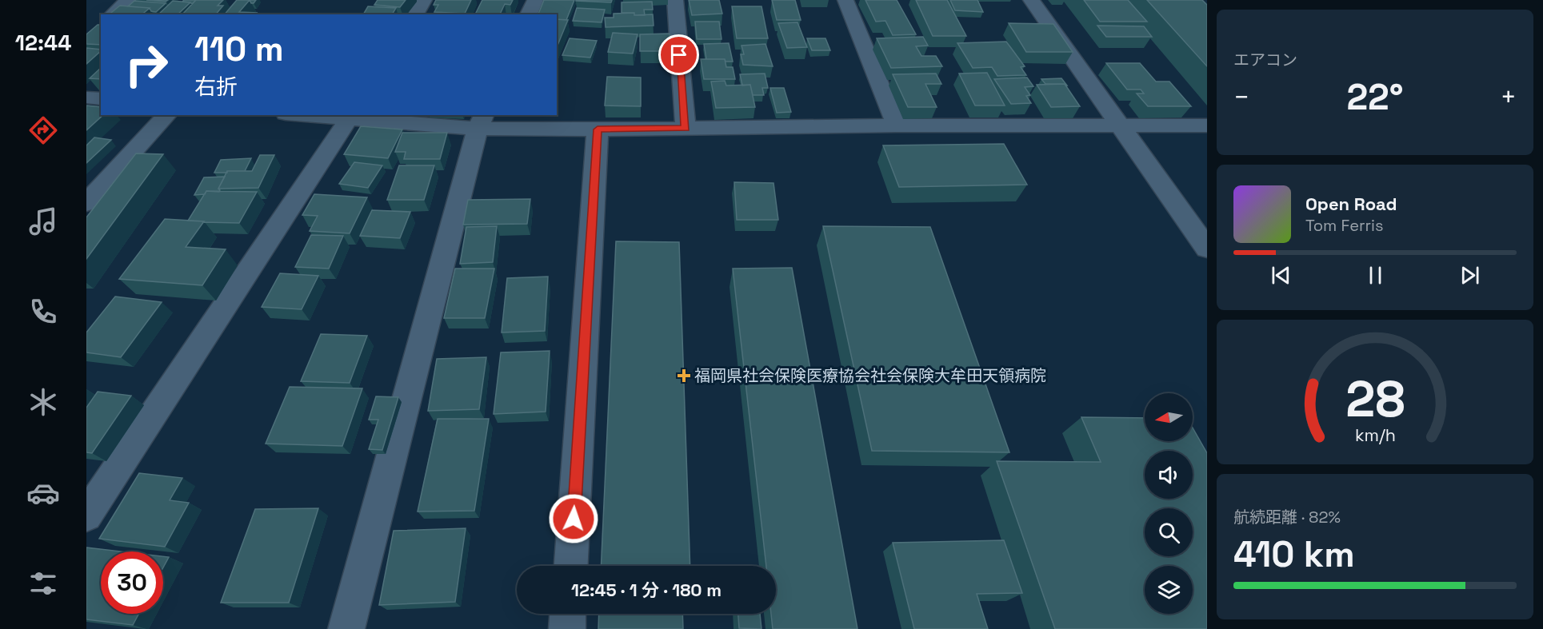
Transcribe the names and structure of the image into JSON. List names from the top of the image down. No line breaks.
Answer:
{"places":{"health":["福岡県社会保険医療協会社会保険大牟田天領病院"]},"north":"left","page":{"tabs":"12:44","tile":["エアコン",["航続距離 · 82%","410 km"]],"turn":["110 m","右折"],"heat":["−","22°","+"],"song":["Open Road","Tom Ferris"],"limit":"30","trip":"12:45 · 1 分 · 180 m","gauge":["28","km/h"]}}
